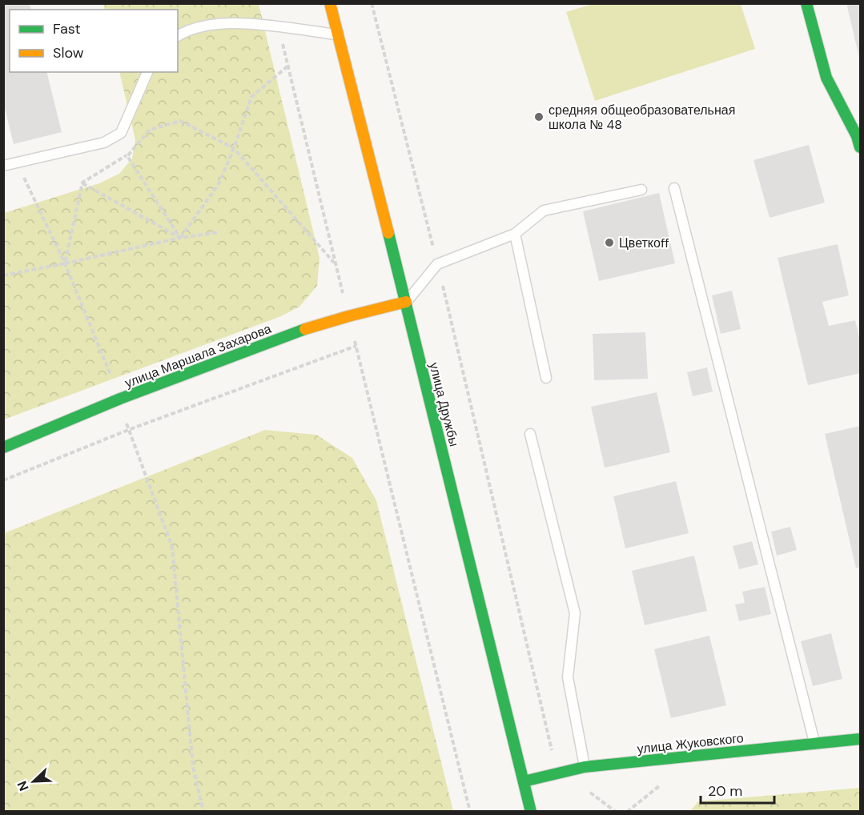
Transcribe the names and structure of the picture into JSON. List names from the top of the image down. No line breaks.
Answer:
{"streets":{"street":["улица Маршала Захарова","улица Дружбы","улица Жуковского"]},"crossings":[["улица Маршала Захарова","улица Дружбы"],["улица Дружбы","улица Жуковского"]],"places":["средняя общеобразовательная школа № 48","Цветкоff"],"legend":["Fast","Slow"],"scale_bar":"20 m","north":"bottom left"}
